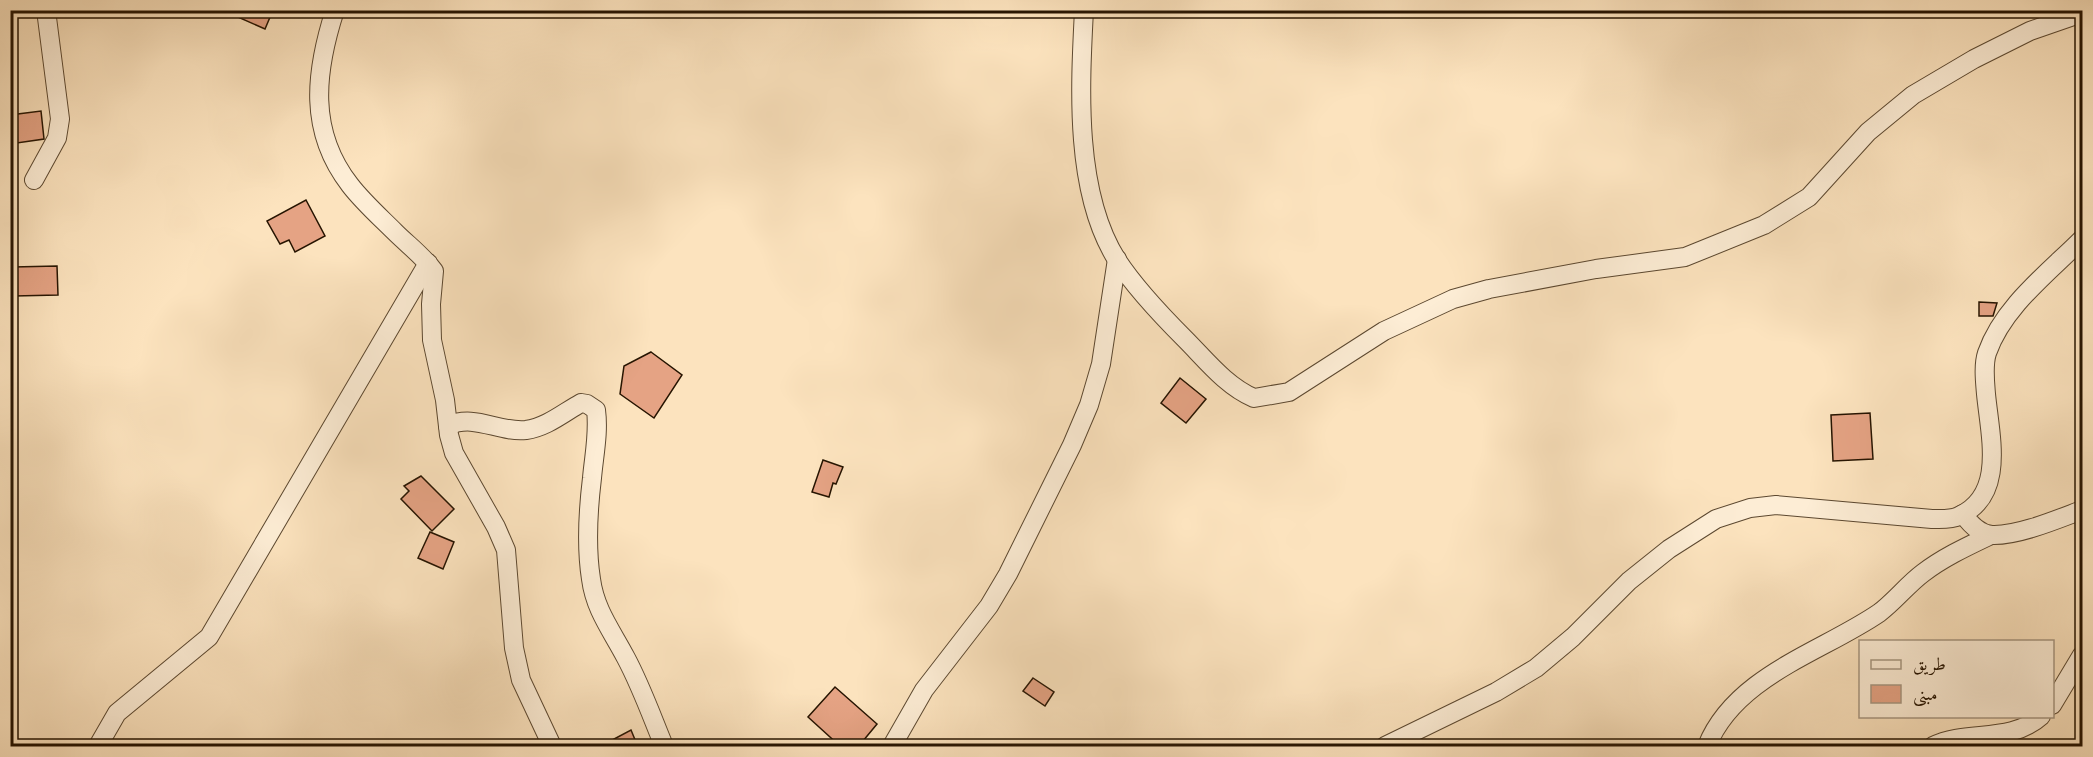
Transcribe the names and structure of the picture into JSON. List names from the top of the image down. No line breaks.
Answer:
{"legend":["طريق","مبنى"]}
